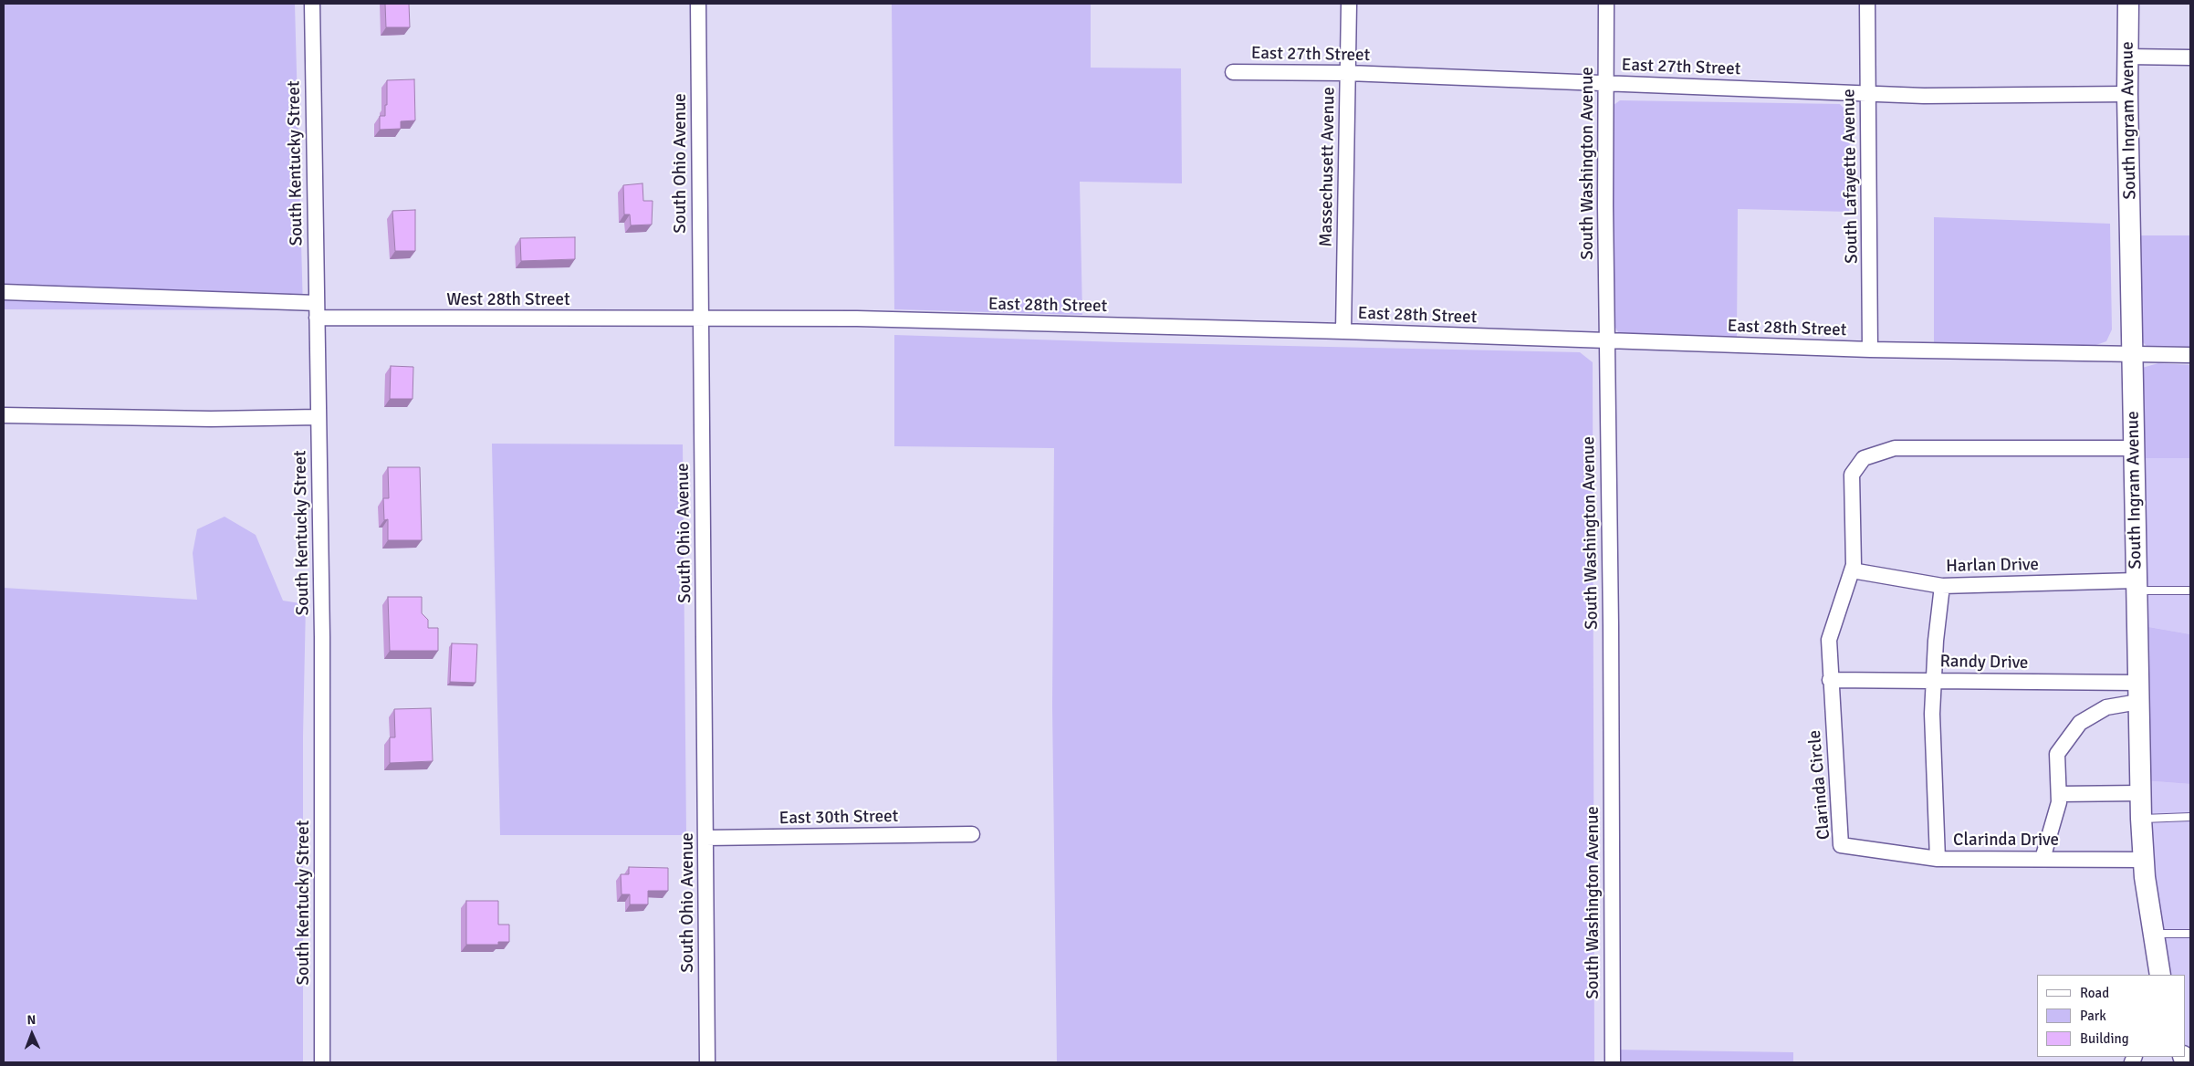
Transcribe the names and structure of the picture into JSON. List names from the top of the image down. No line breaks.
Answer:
{"streets":{"main road":["South Ingram Avenue"],"street":["East 27th Street","South Kentucky Street","South Ohio Avenue","South Washington Avenue","Massechusett Avenue","South Lafayette Avenue","West 28th Street","East 28th Street","Harlan Drive","Randy Drive","Clarinda Circle","East 30th Street","Clarinda Drive"]},"crossings":[["East 27th Street","South Ingram Avenue"],["East 27th Street","South Washington Avenue"],["East 27th Street","Massechusett Avenue"],["East 27th Street","South Lafayette Avenue"],["South Ingram Avenue","East 28th Street"],["South Ingram Avenue","Harlan Drive"],["South Ingram Avenue","Randy Drive"],["South Ingram Avenue","Clarinda Drive"],["South Kentucky Street","West 28th Street"],["South Ohio Avenue","West 28th Street"],["South Ohio Avenue","East 28th Street"],["South Ohio Avenue","East 30th Street"],["South Washington Avenue","East 28th Street"],["Massechusett Avenue","East 28th Street"],["South Lafayette Avenue","East 28th Street"],["West 28th Street","East 28th Street"],["Harlan Drive","Clarinda Drive"],["Randy Drive","Clarinda Circle"],["Randy Drive","Clarinda Drive"],["Clarinda Circle","Clarinda Drive"]],"legend":["Road","Park","Building"],"north":"top"}
